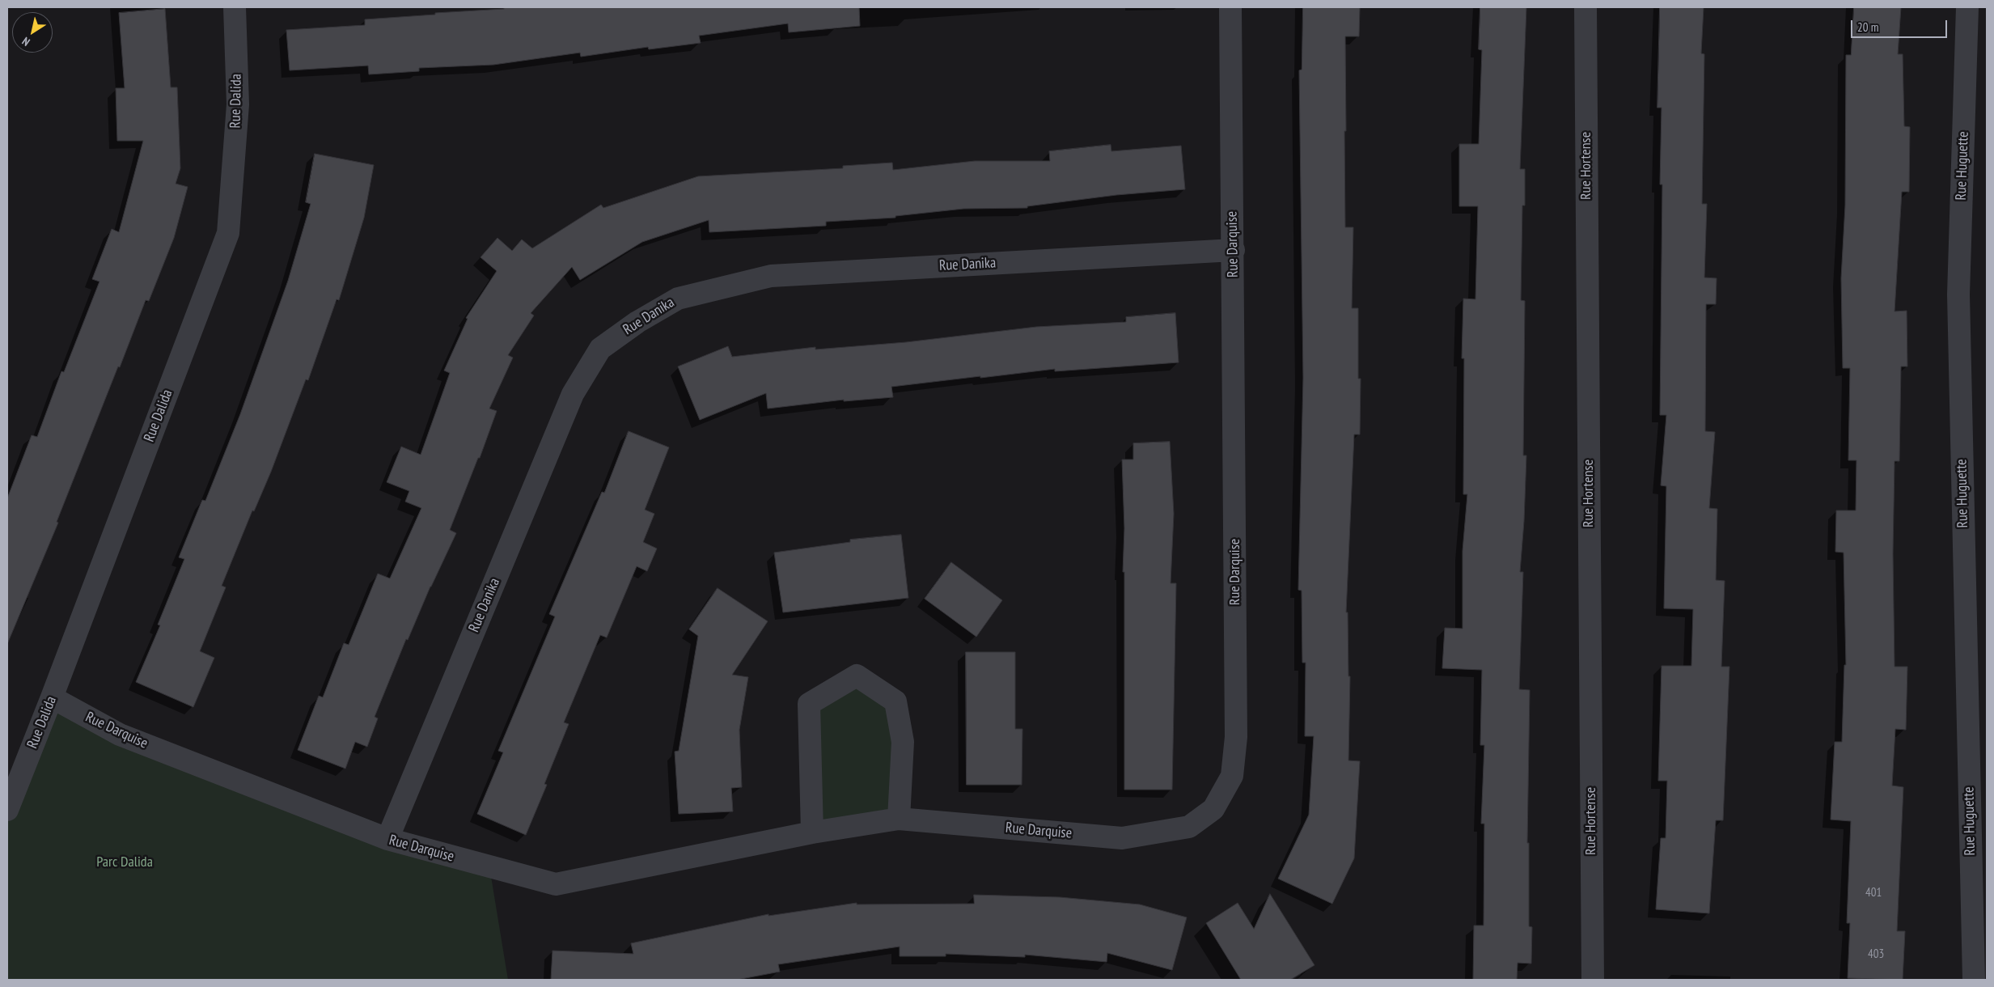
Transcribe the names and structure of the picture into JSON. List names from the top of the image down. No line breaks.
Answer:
{"streets":{"street":["Rue Dalida","Rue Hortense","Rue Huguette","Rue Darquise","Rue Danika"]},"crossings":[["Rue Dalida","Rue Darquise"],["Rue Darquise","Rue Danika"]],"parks":["Parc Dalida"],"house_numbers":["401","403"],"scale_bar":"20 m","north":"bottom left"}
